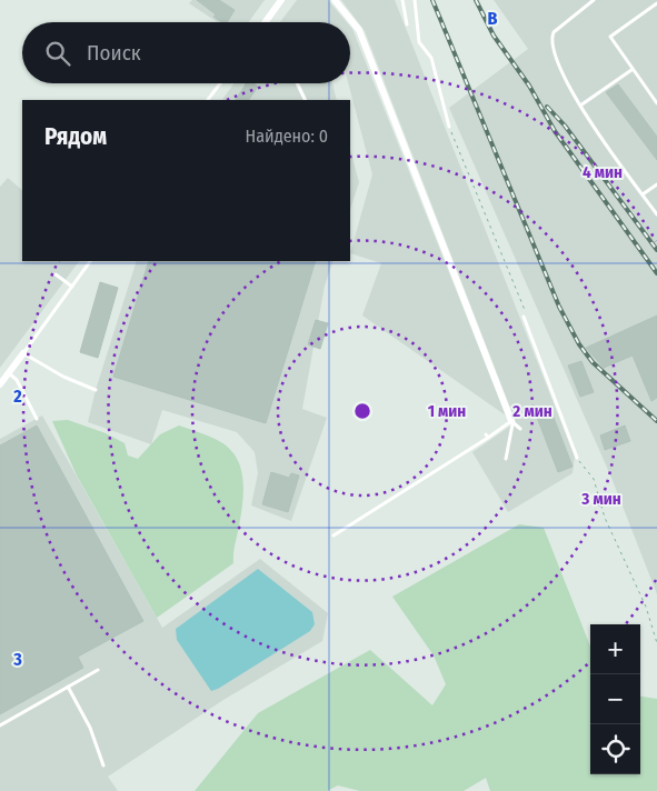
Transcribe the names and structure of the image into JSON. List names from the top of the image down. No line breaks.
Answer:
{"page":{"search":"Поиск","heading":["Рядом","Найдено: 0"],"map_buttons":["+","−"]},"grid":{"columns":["B"],"rows":["2","3"]},"rings":["4 мин","1 мин","2 мин","3 мин"]}
